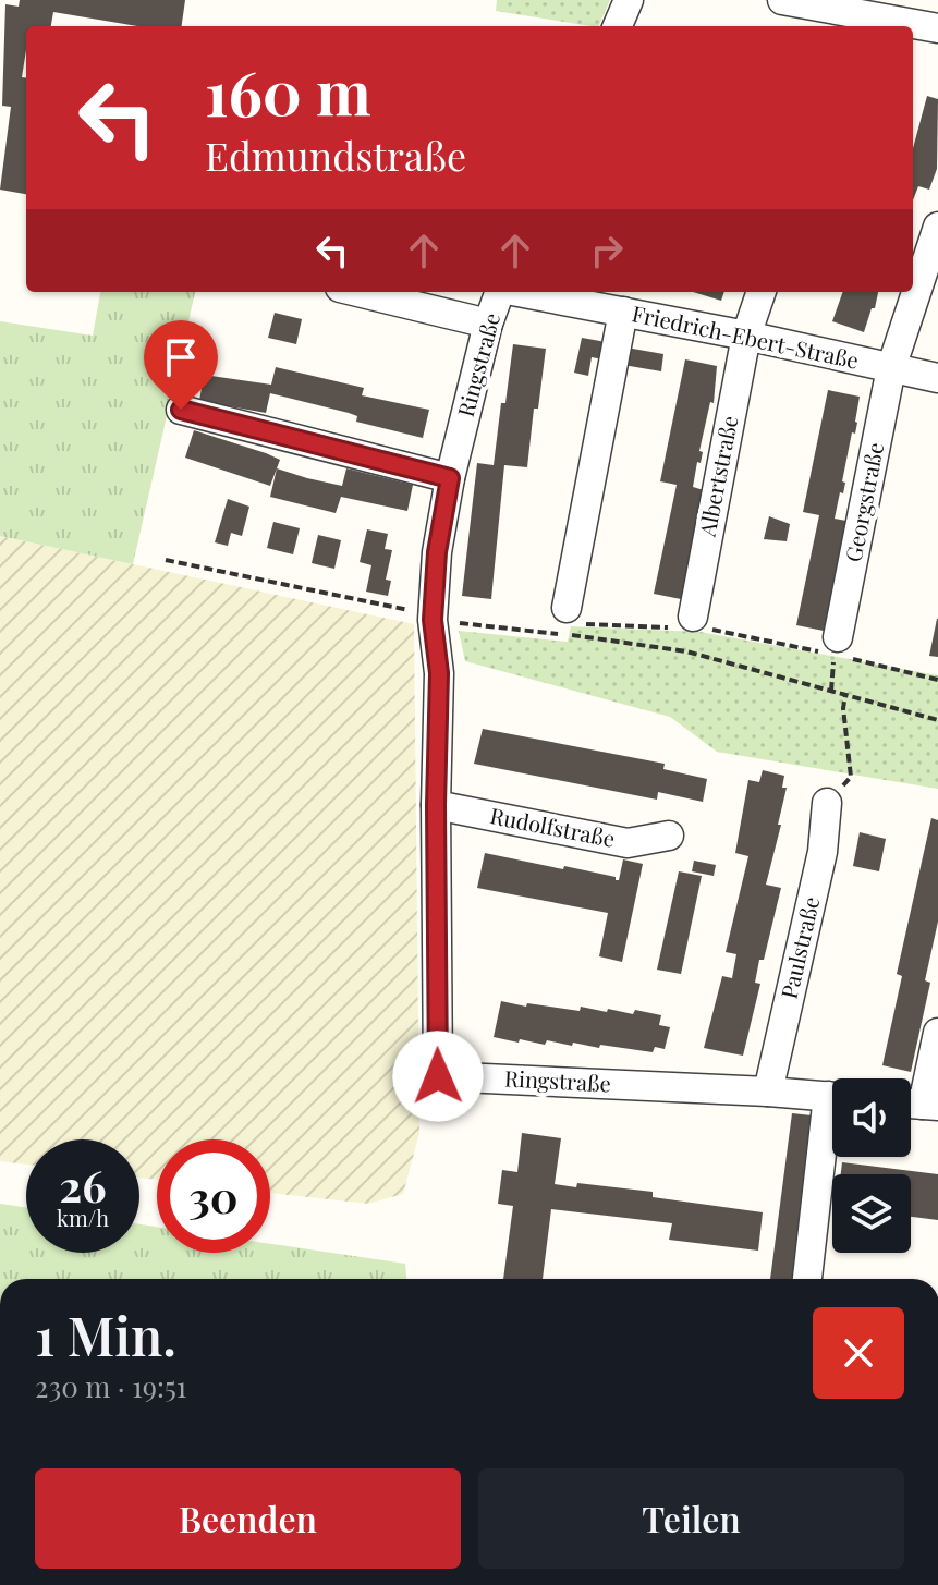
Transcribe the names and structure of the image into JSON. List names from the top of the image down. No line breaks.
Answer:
{"streets":{"street":["Friedrich-Ebert-Straße","Ringstraße","Albertstraße","Georgstraße","Rudolfstraße","Paulstraße"]},"crossings":[["Friedrich-Ebert-Straße","Albertstraße"],["Friedrich-Ebert-Straße","Georgstraße"],["Ringstraße","Rudolfstraße"],["Ringstraße","Paulstraße"]],"page":{"turn":["160 m","Edmundstraße"],"speed":"26 km/h","limit":"30","heading":["1 Min.","230 m · 19:51"],"buttons":["Beenden","Teilen"]}}
